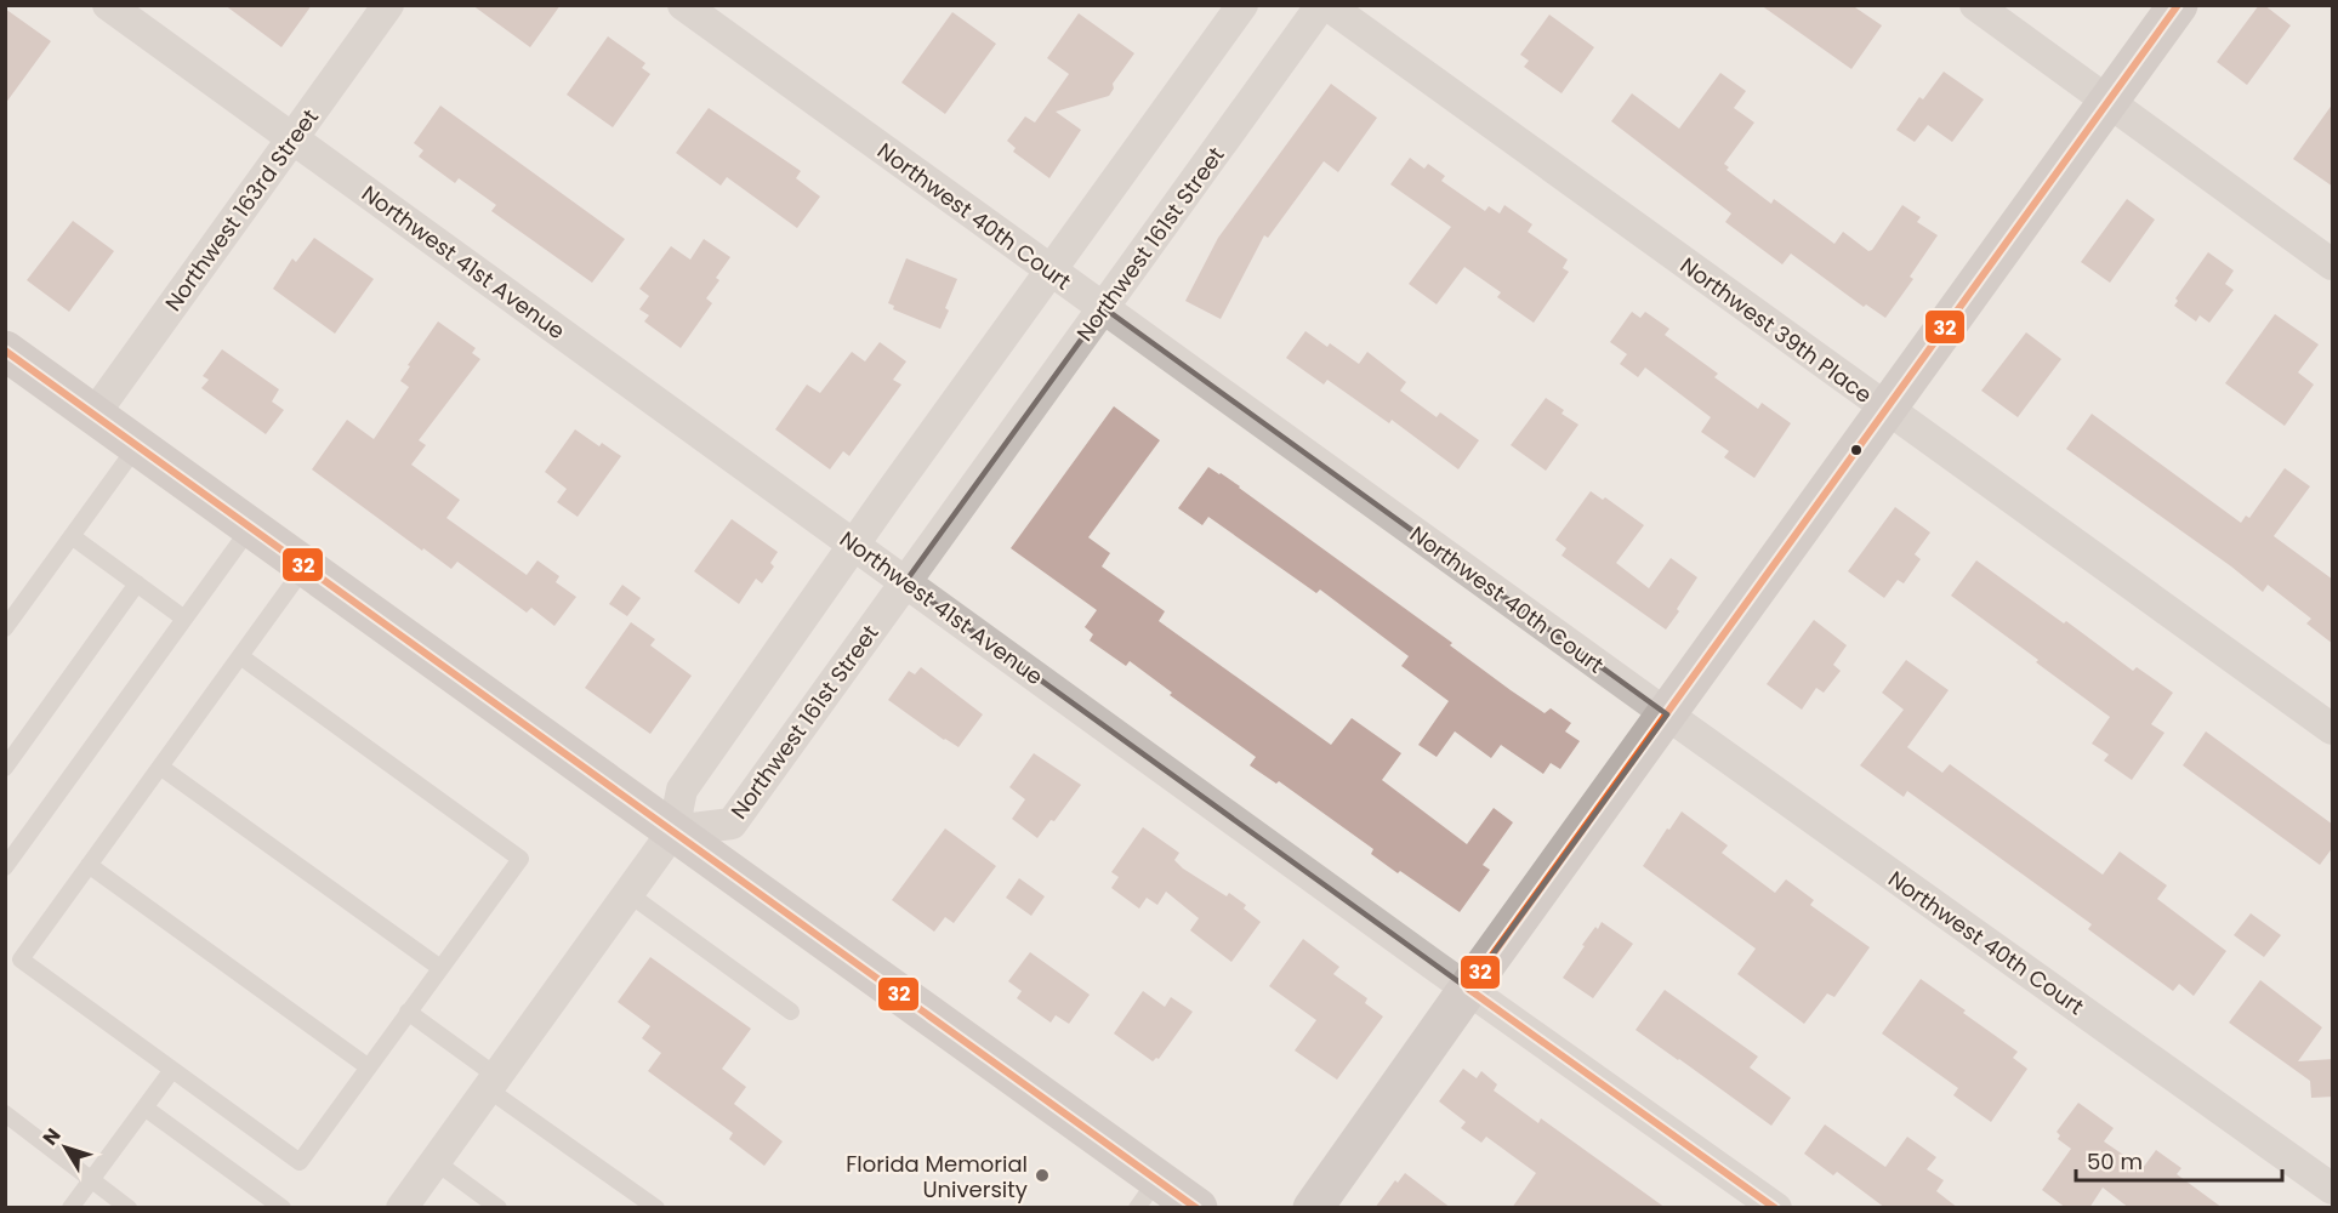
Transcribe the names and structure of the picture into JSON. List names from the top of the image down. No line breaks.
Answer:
{"streets":{"street":["Northwest 163rd Street","Northwest 40th Court","Northwest 161st Street","Northwest 41st Avenue","Northwest 39th Place"]},"crossings":[["Northwest 163rd Street","Northwest 41st Avenue"],["Northwest 40th Court","Northwest 161st Street"],["Northwest 161st Street","Northwest 41st Avenue"]],"places":["Florida Memorial University"],"lines":["transit line 32"],"scale_bar":"50 m","north":"top left"}
